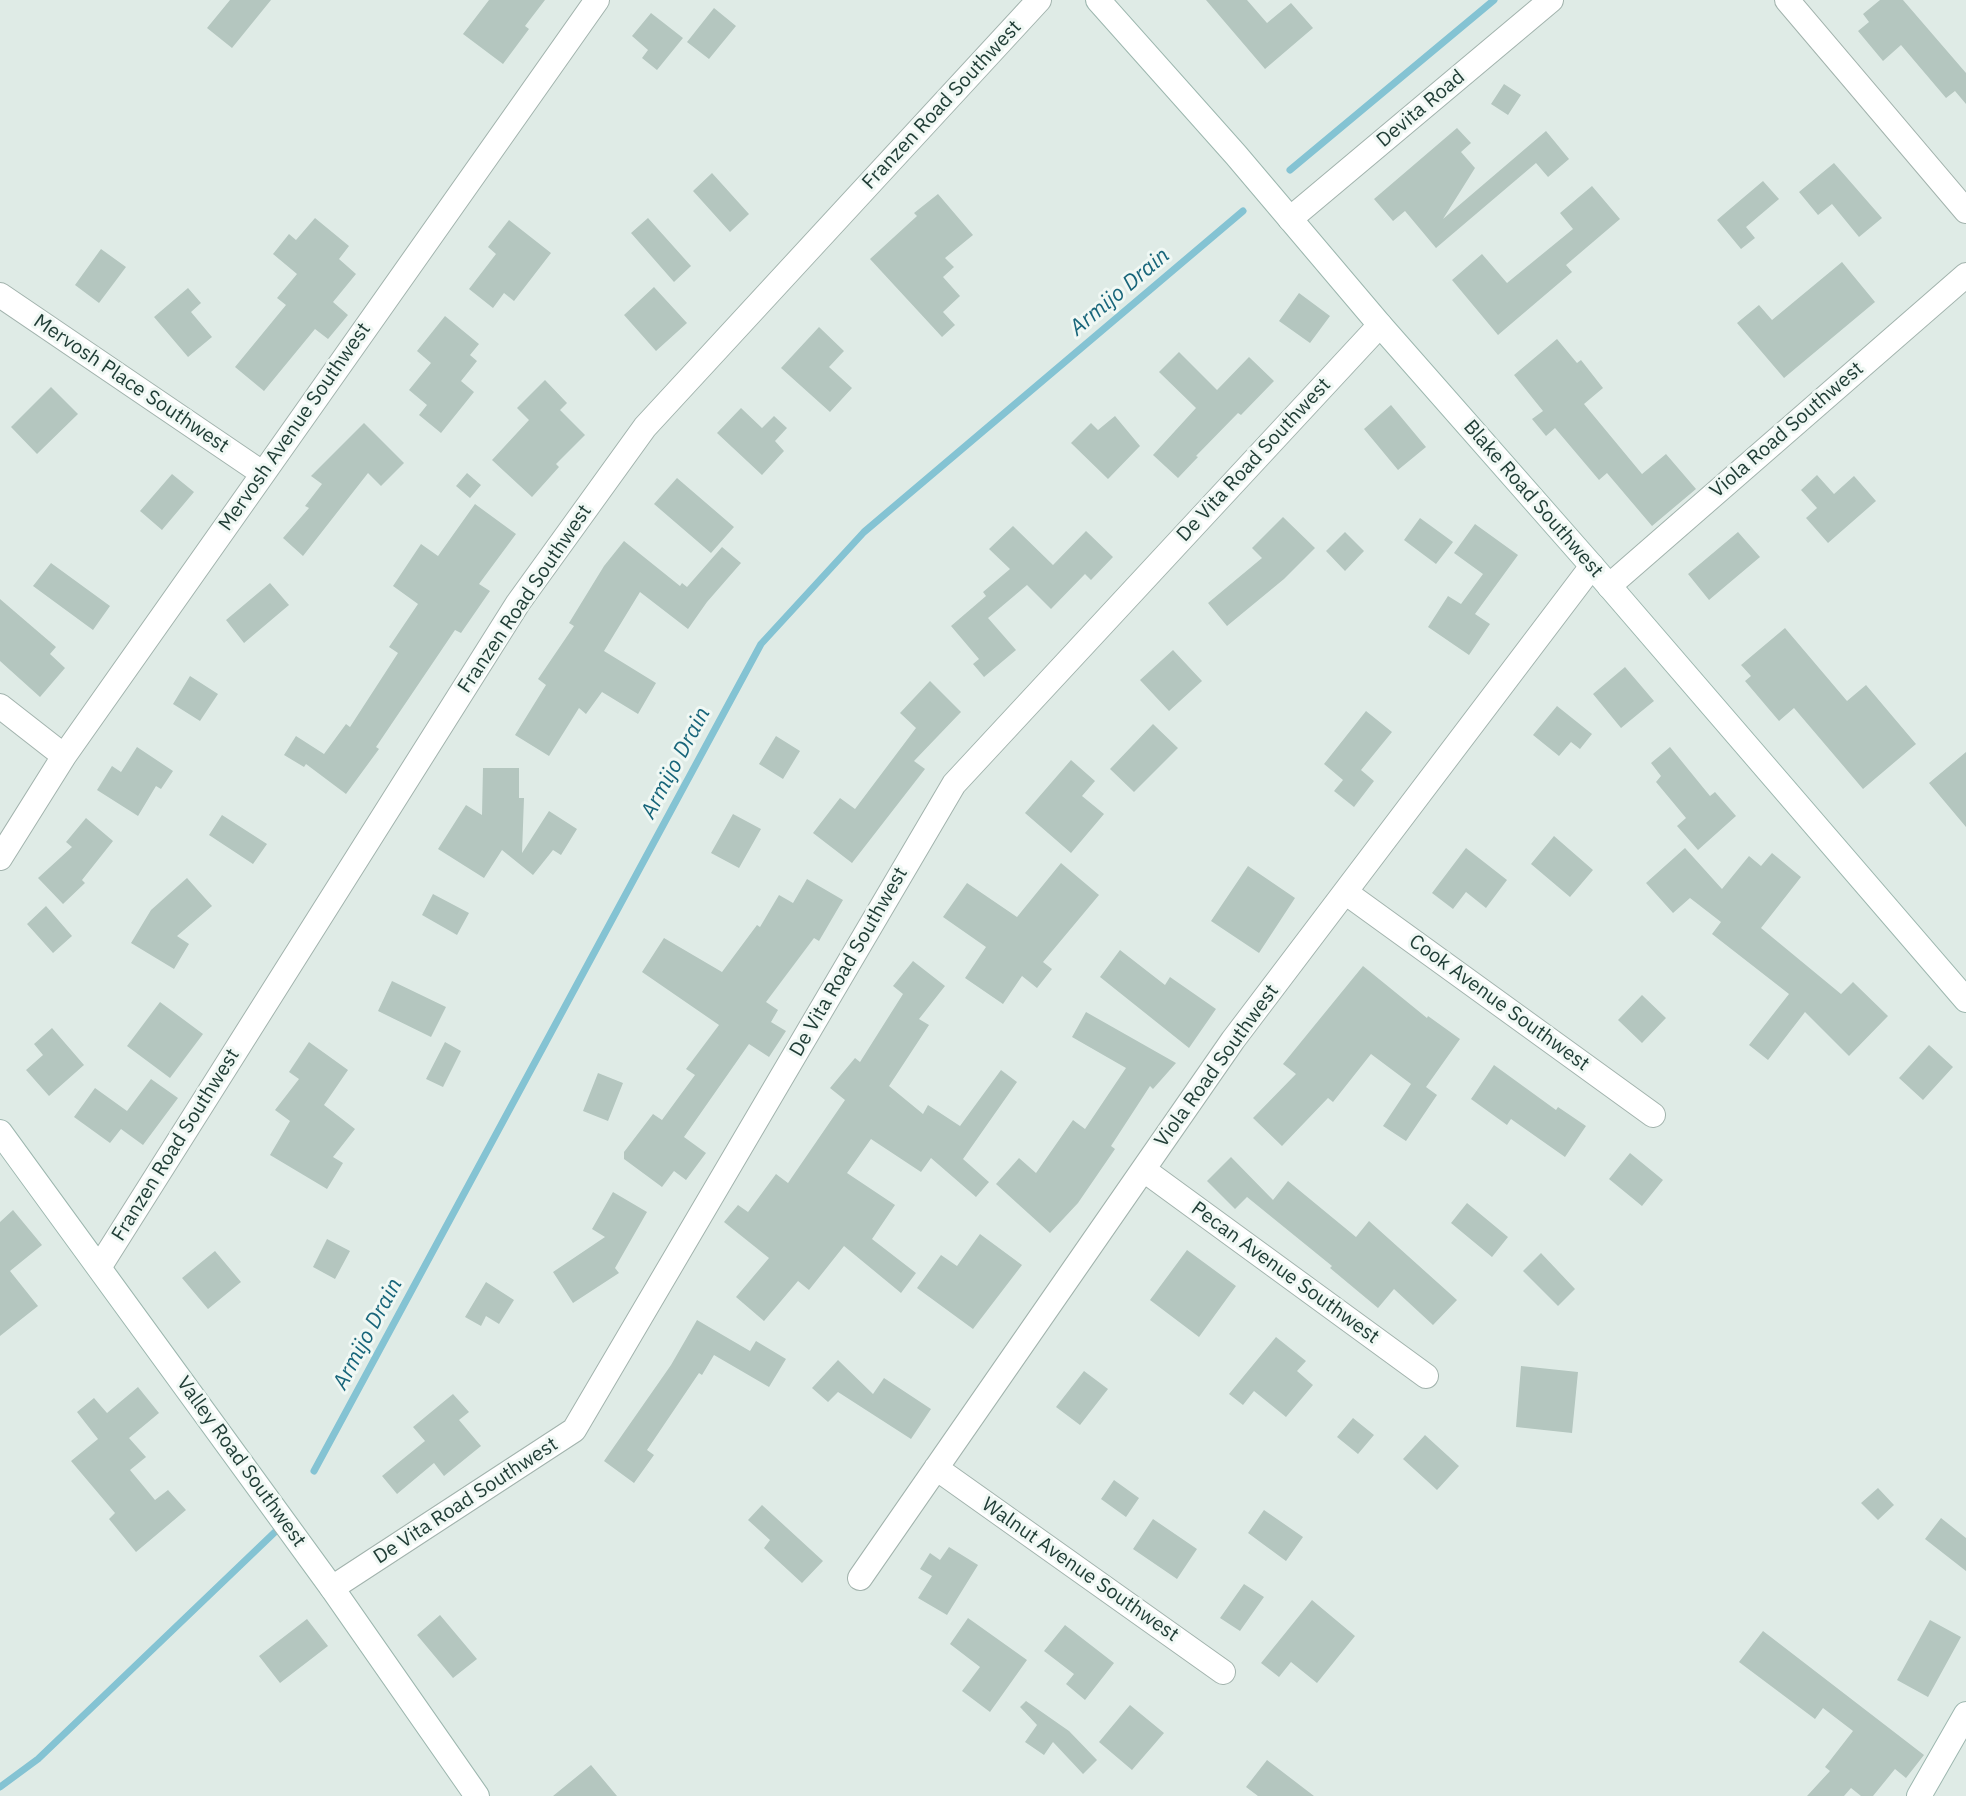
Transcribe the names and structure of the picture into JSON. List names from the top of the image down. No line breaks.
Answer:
{"streets":{"street":["Franzen Road Southwest","Devita Road","Mervosh Place Southwest","Mervosh Avenue Southwest","Viola Road Southwest","De Vita Road Southwest","Blake Road Southwest","Cook Avenue Southwest","Pecan Avenue Southwest","Valley Road Southwest","Walnut Avenue Southwest"]},"crossings":[["Franzen Road Southwest","Valley Road Southwest"],["Devita Road","Blake Road Southwest"],["Mervosh Place Southwest","Mervosh Avenue Southwest"],["Viola Road Southwest","Blake Road Southwest"],["Viola Road Southwest","Cook Avenue Southwest"],["Viola Road Southwest","Pecan Avenue Southwest"],["Viola Road Southwest","Walnut Avenue Southwest"],["De Vita Road Southwest","Blake Road Southwest"],["De Vita Road Southwest","Valley Road Southwest"]],"water":["Armijo Drain"]}
